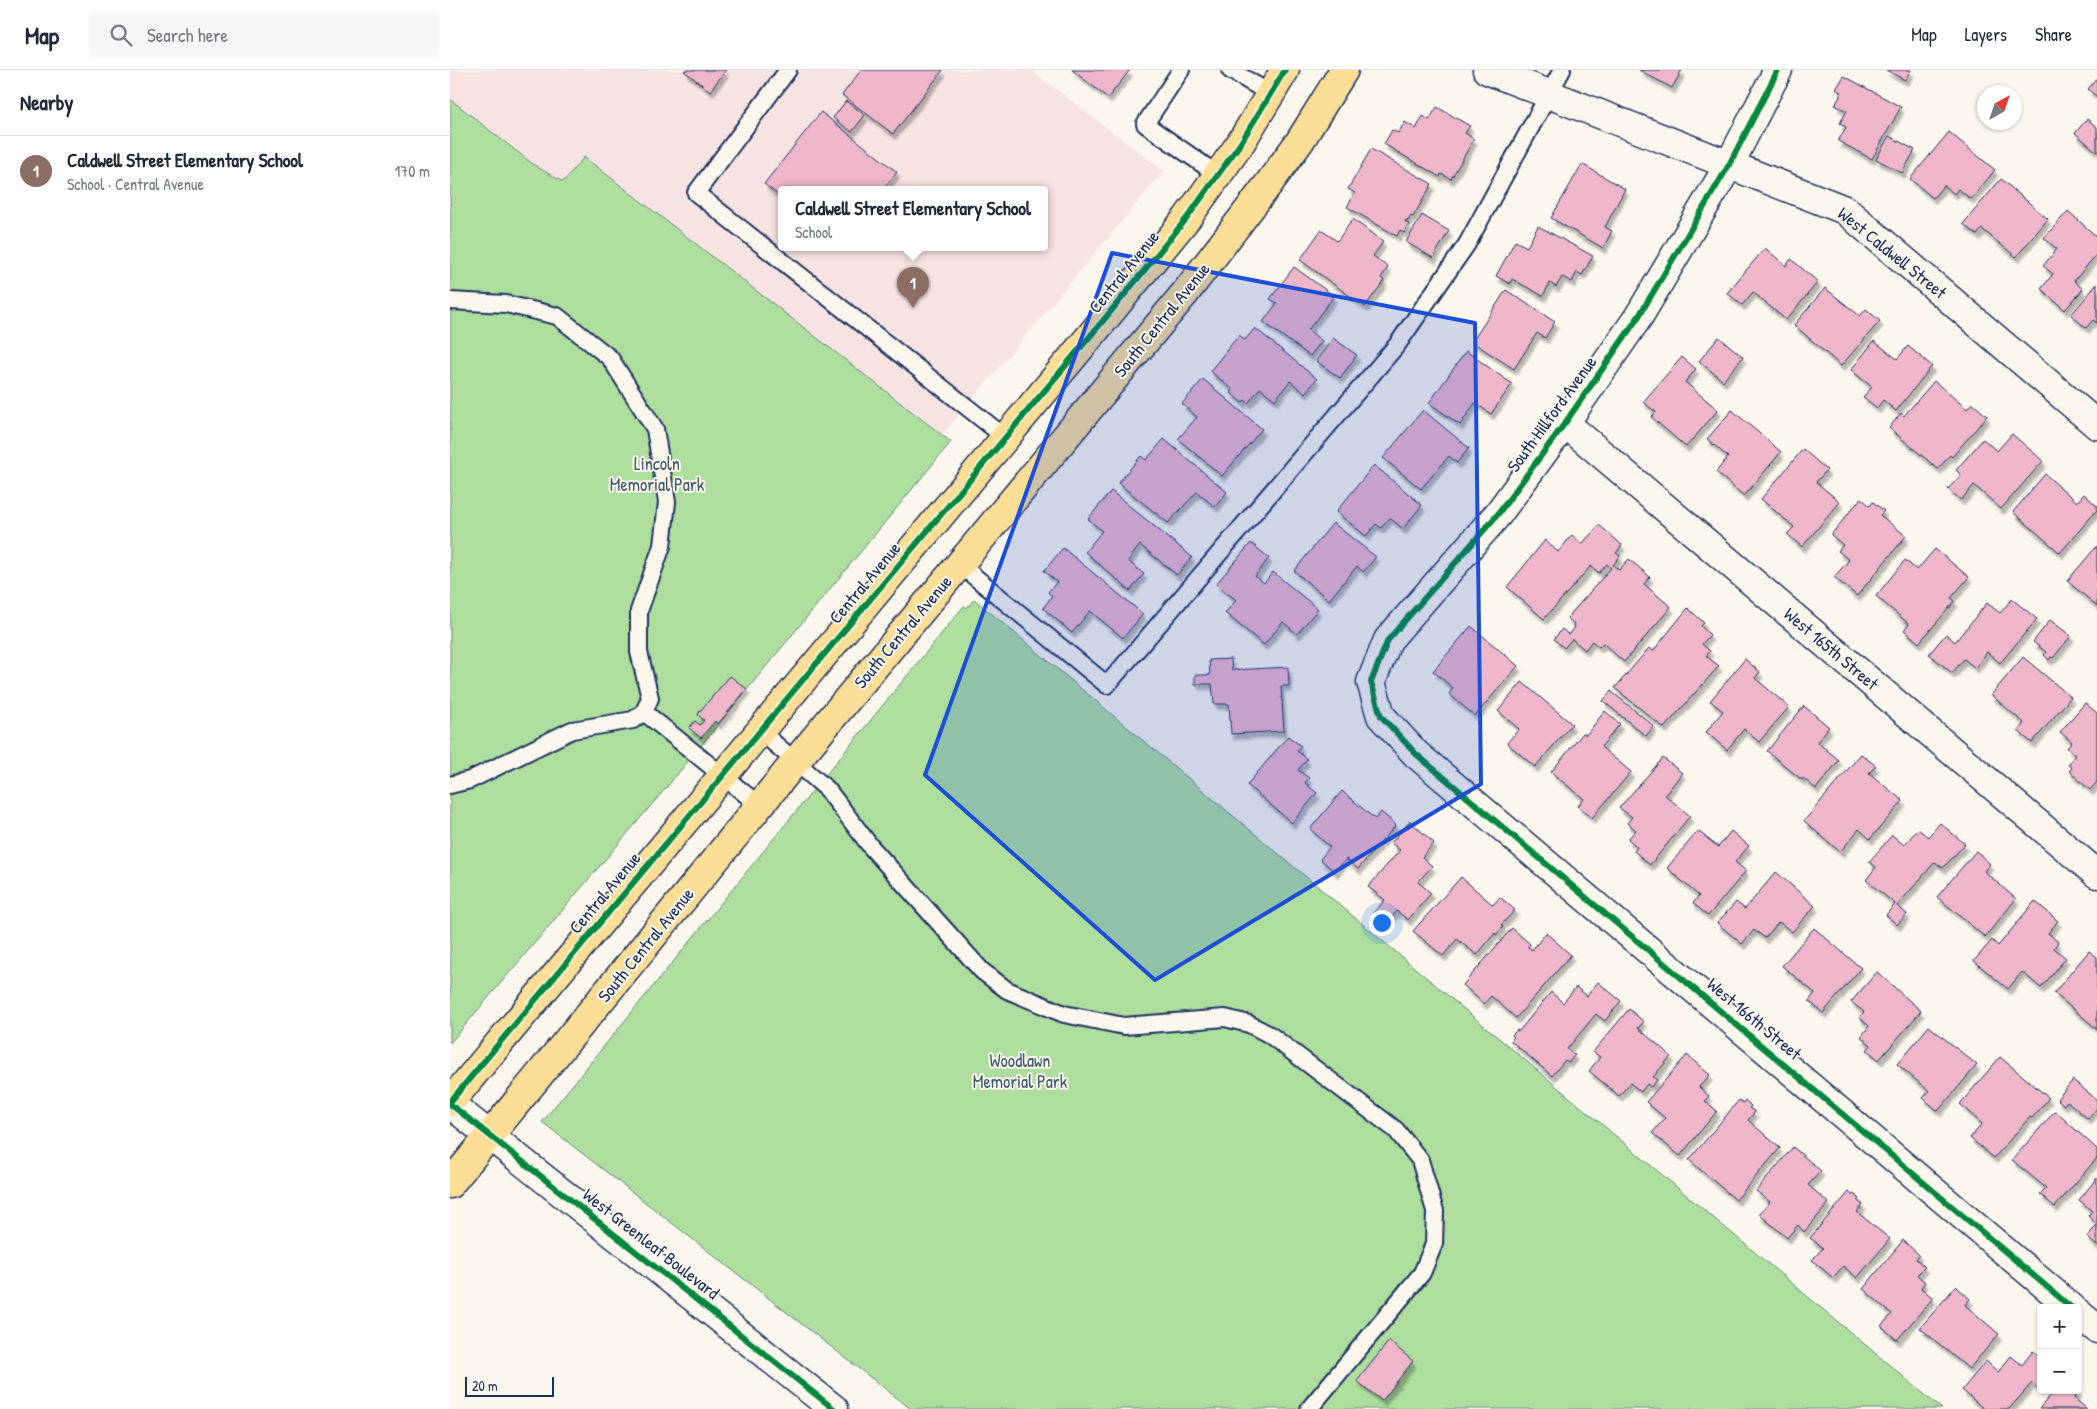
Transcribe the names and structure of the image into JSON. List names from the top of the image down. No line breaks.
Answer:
{"streets":{"main road":["Central Avenue","South Central Avenue"],"street":["West Caldwell Street","South Hillford Avenue","West 165th Street","West 166th Street","West Greenleaf Boulevard"]},"crossings":[["West Caldwell Street","South Hillford Avenue"],["Central Avenue","West Greenleaf Boulevard"],["South Central Avenue","West Greenleaf Boulevard"],["South Hillford Avenue","West 165th Street"],["South Hillford Avenue","West 166th Street"]],"parks":["Lincoln Memorial Park","Woodlawn Memorial Park"],"scale_bar":"20 m","north":"top right","page":{"header":"Map","search":"Search here","nav":["Map","Layers","Share"],"heading":"Nearby","list":[{"mark":"1","name":"Caldwell Street Elementary School","note":"School · Central Avenue","value":"170 m"}],"popup":["Caldwell Street Elementary School","School"],"pins":"1","map_buttons":["+","−"],"scale":"20 m"}}
